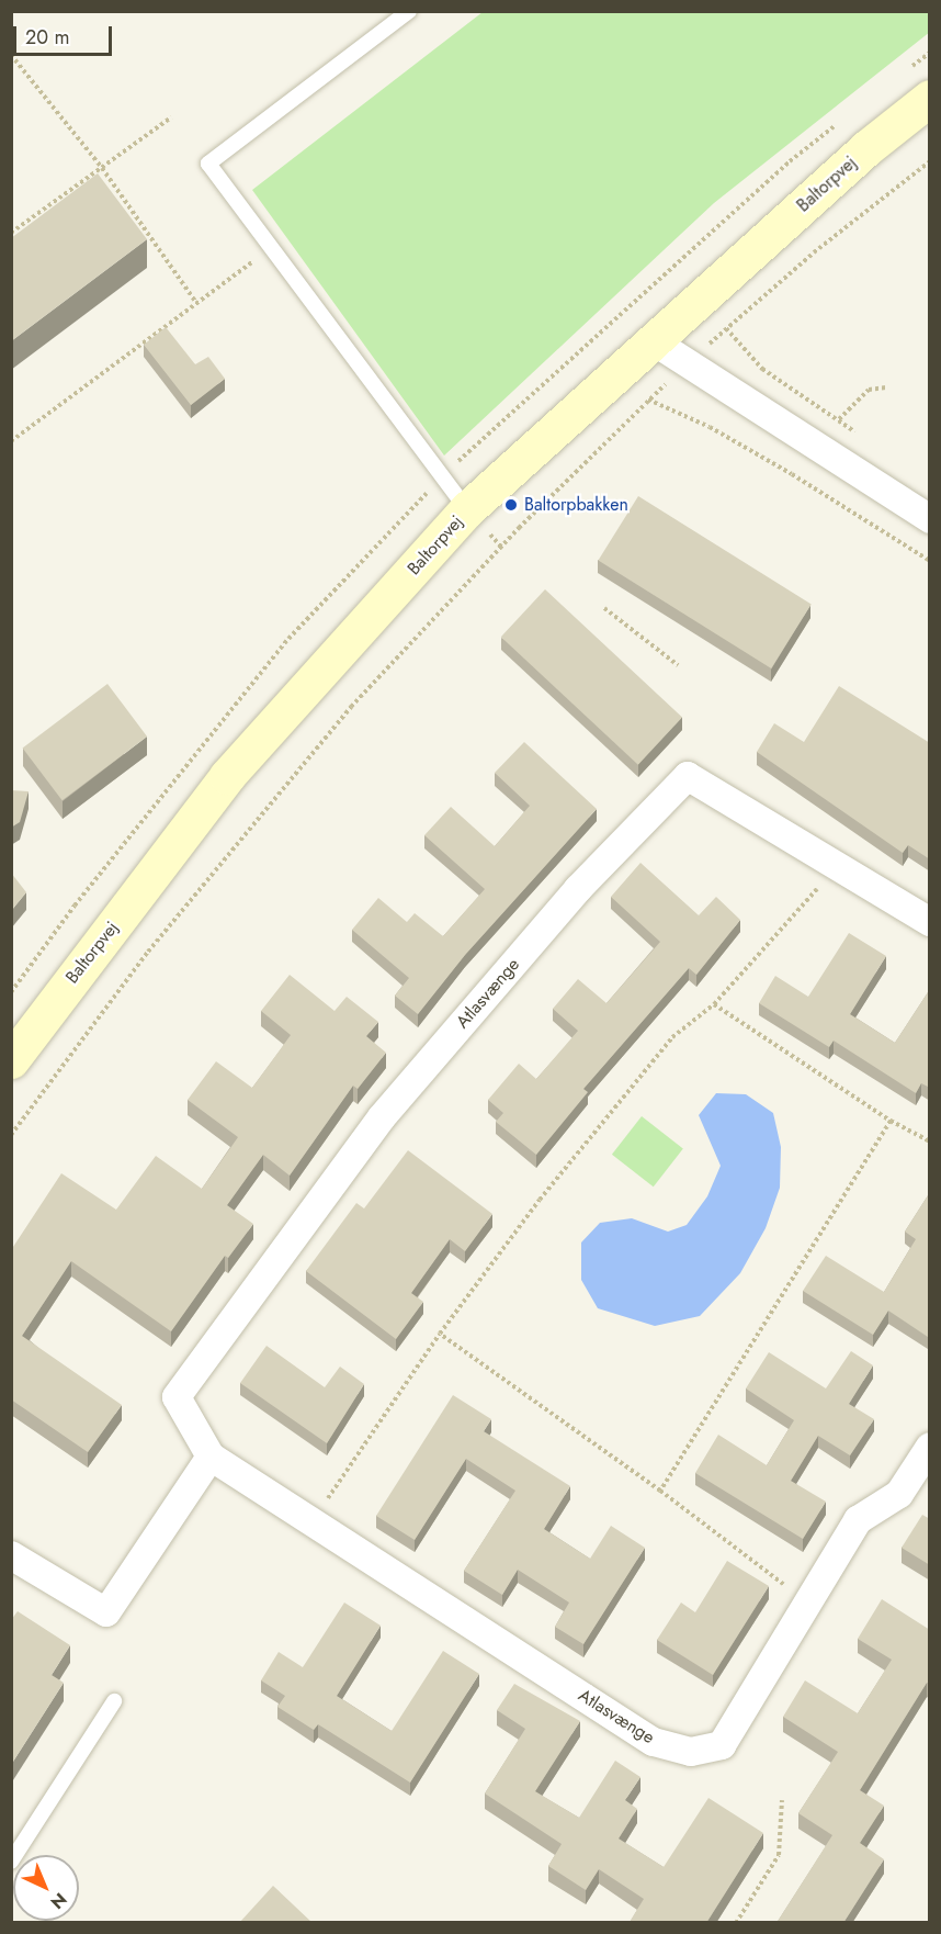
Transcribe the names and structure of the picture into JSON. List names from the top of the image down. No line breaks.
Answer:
{"streets":{"street":["Baltorpvej","Atlasvænge"]},"places":["Baltorpbakken"],"scale_bar":"20 m","north":"bottom right"}
